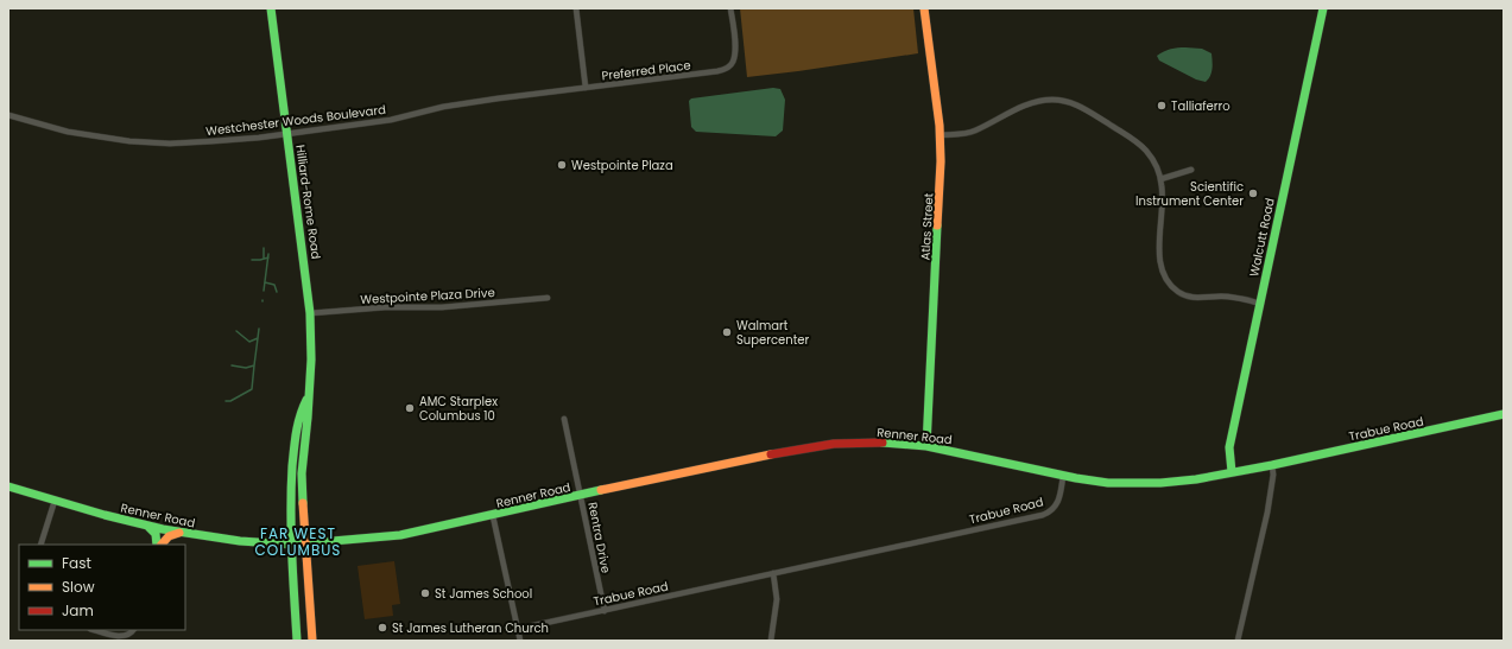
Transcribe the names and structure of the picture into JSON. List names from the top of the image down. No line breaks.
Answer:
{"streets":{"main road":["Hilliard-Rome Road","Atlas Street","Walcutt Road","Trabue Road","Renner Road"],"street":["Preferred Place","Westchester Woods Boulevard","Westpointe Plaza Drive","Rentra Drive"]},"crossings":[["Preferred Place","Westchester Woods Boulevard"],["Westchester Woods Boulevard","Hilliard-Rome Road"],["Hilliard-Rome Road","Westpointe Plaza Drive"],["Hilliard-Rome Road","Renner Road"],["Atlas Street","Renner Road"],["Walcutt Road","Trabue Road"],["Trabue Road","Renner Road"],["Trabue Road","Rentra Drive"],["Renner Road","Rentra Drive"]],"districts":["FAR WEST COLUMBUS"],"places":["Talliaferro","Westpointe Plaza","Scientific Instrument Center","Walmart Supercenter","AMC Starplex Columbus 10","St James School","St James Lutheran Church"],"legend":["Fast","Slow","Jam"]}
